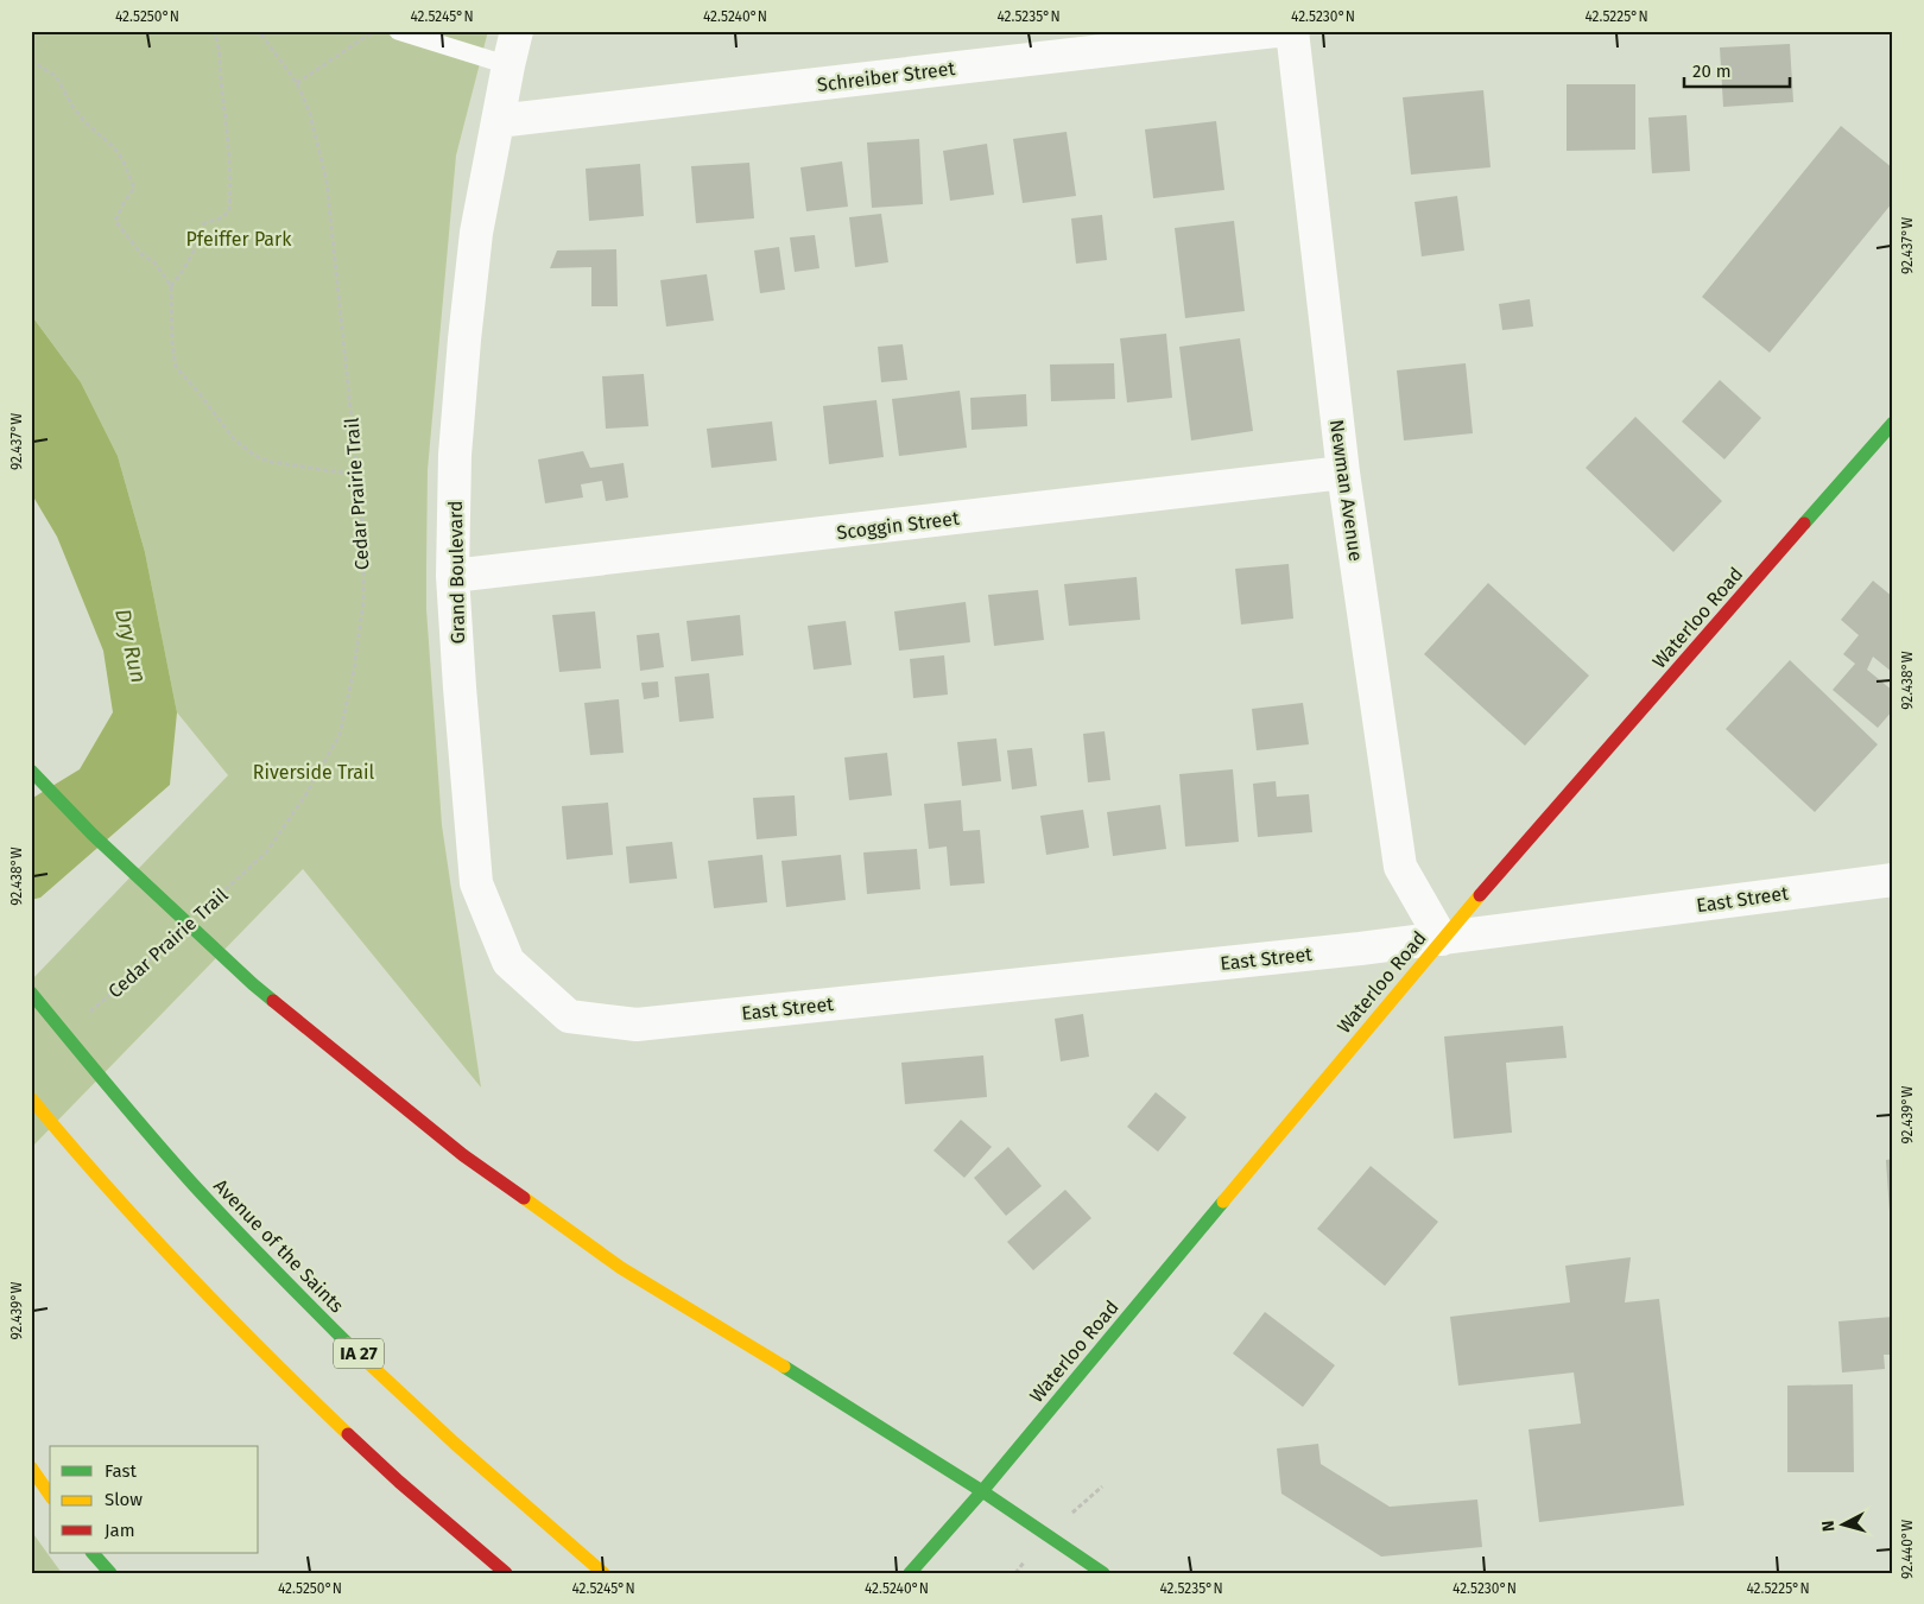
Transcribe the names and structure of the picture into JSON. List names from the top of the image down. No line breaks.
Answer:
{"streets":{"main road":["Waterloo Road","Avenue of the Saints","IA 27"],"street":["Schreiber Street","Newman Avenue","Scoggin Street","Grand Boulevard","East Street"],"path":["Cedar Prairie Trail"]},"crossings":[["Schreiber Street","Grand Boulevard"],["Newman Avenue","Scoggin Street"],["Newman Avenue","Waterloo Road"],["Newman Avenue","East Street"],["Scoggin Street","Grand Boulevard"],["Grand Boulevard","East Street"],["Waterloo Road","East Street"]],"water":["Dry Run"],"parks":["Pfeiffer Park","Riverside Trail"],"legend":["Fast","Slow","Jam"],"scale_bar":"20 m","north":"left","coordinates":["42.5250°N","42.5245°N","42.5240°N","42.5235°N","42.5230°N","42.5225°N","92.437°W","92.438°W","92.439°W","92.440°W"]}
